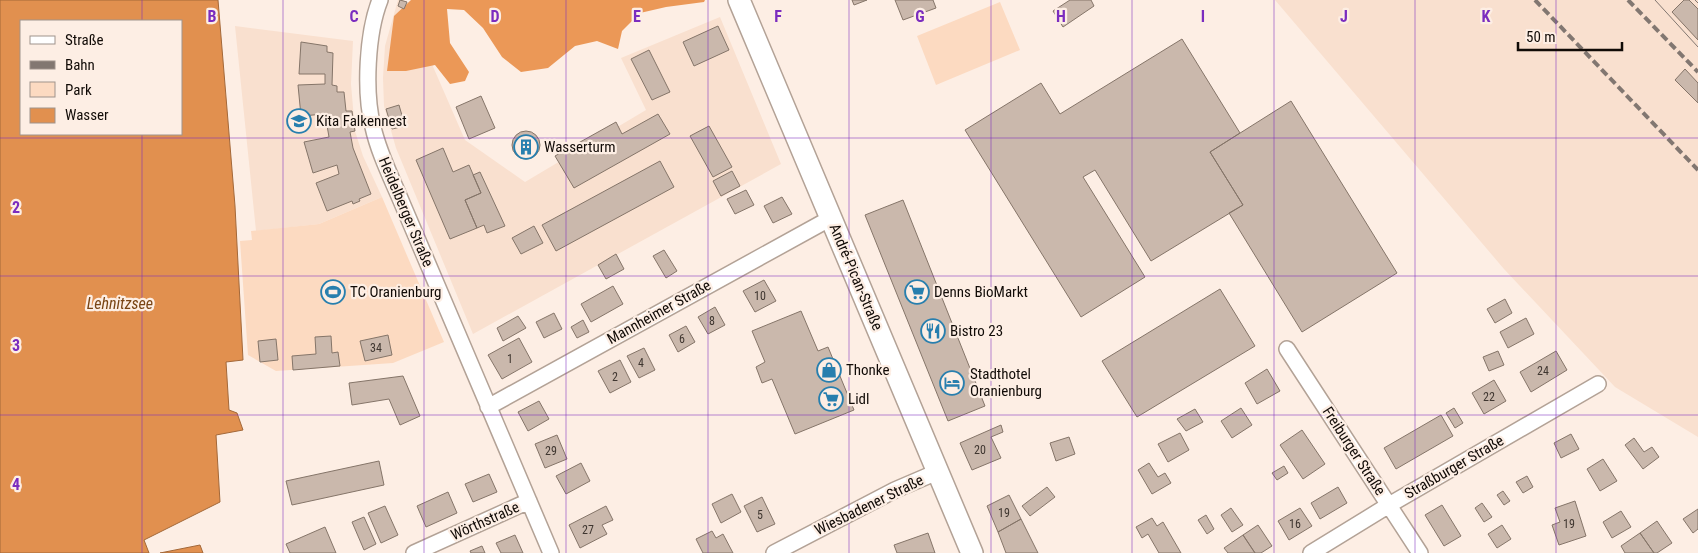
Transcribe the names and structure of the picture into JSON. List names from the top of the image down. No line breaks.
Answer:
{"streets":{"street":["Heidelberger Straße","André-Pican-Straße","Mannheimer Straße","Freiburger Straße","Straßburger Straße","Wiesbadener Straße","Wörthstraße"]},"crossings":[["Heidelberger Straße","Mannheimer Straße"],["Heidelberger Straße","Wörthstraße"],["André-Pican-Straße","Mannheimer Straße"],["André-Pican-Straße","Wiesbadener Straße"],["Freiburger Straße","Straßburger Straße"]],"water":["Lehnitzsee"],"places":{"school or university":["Kita Falkennest"],"building":["Wasserturm"],"sports":["TC Oranienburg"],"supermarket":["Denns BioMarkt","Lidl"],"restaurant":["Bistro 23"],"shop":["Thonke"],"hotel":["Stadthotel Oranienburg"]},"house_numbers":["10","8","6","34","1","4","24","2","22","20","29","19","5","16","19","27"],"legend":["Straße","Bahn","Park","Wasser"],"scale_bar":"50 m","grid":{"columns":["B","C","D","E","F","G","H","I","J","K"],"rows":["2","3","4"]}}
